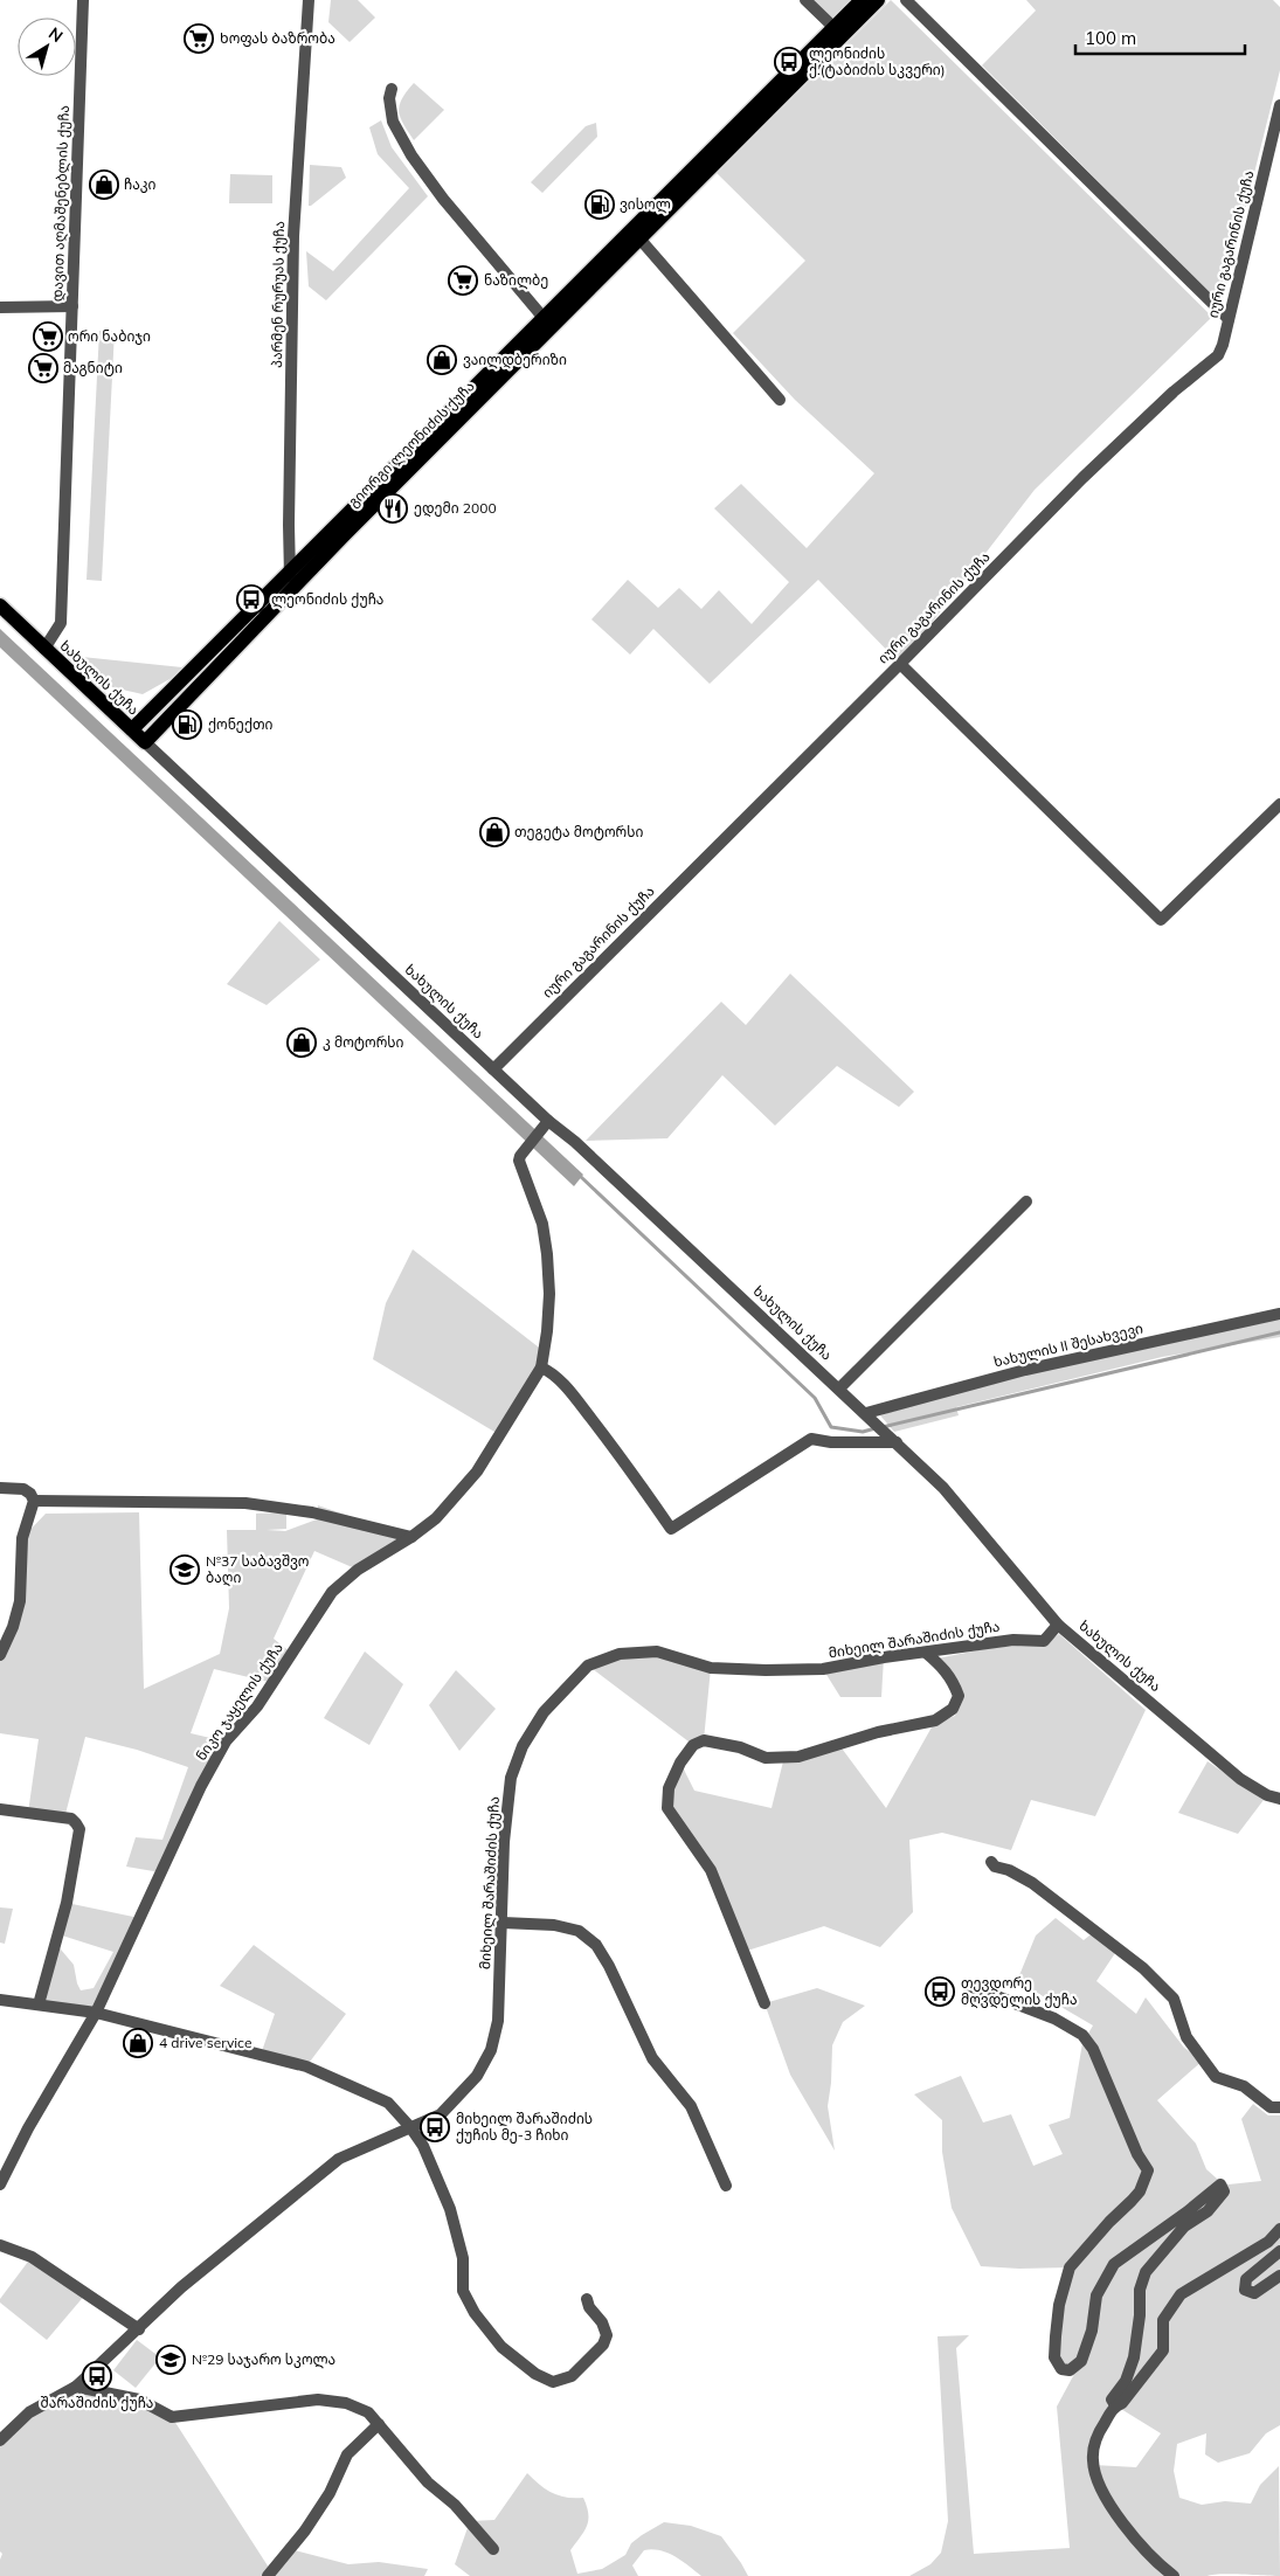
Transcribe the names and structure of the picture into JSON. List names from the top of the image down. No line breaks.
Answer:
{"streets":{"main road":["გიორგი ლეონიძის ქუჩა","ხახულის ქუჩა"],"street":["დავით აღმაშენებლის ქუჩა","იური გაგარინის ქუჩა","პარმენ რურუას ქუჩა","ხახულის II შესახვევი","მიხეილ შარაშიძის ქუჩა","ნიკო ჯაყელის ქუჩა"]},"crossings":[["დავით აღმაშენებლის ქუჩა","ხახულის ქუჩა"],["იური გაგარინის ქუჩა","ხახულის ქუჩა"],["პარმენ რურუას ქუჩა","გიორგი ლეონიძის ქუჩა"],["გიორგი ლეონიძის ქუჩა","ხახულის ქუჩა"],["ხახულის ქუჩა","ხახულის II შესახვევი"],["ხახულის ქუჩა","მიხეილ შარაშიძის ქუჩა"],["ხახულის ქუჩა","ნიკო ჯაყელის ქუჩა"]],"places":{"supermarket":["Ხოფას Ბაზრობა","ნაზილბე","ორი ნაბიჯი","მაგნიტი"],"bus stop":["ლეონიძის ქ.(ტაბიძის სკვერი)","ლეონიძის ქუჩა","თევდორე მღვდელის ქუჩა","მიხეილ შარაშიძის ქუჩის მე-3 ჩიხი","შარაშიძის ქუჩა"],"shop":["ჩაკი","ვაილდბერიზი","თეგეტა მოტორსი","კ მოტორსი","4 drive service"],"fuel station":["ვისოლ","ქონექთი"],"restaurant":["ედემი 2000"],"school or university":["№37 საბავშვო ბაღი","№29 საჯარო სკოლა"]},"scale_bar":"100 m","north":"top right"}
